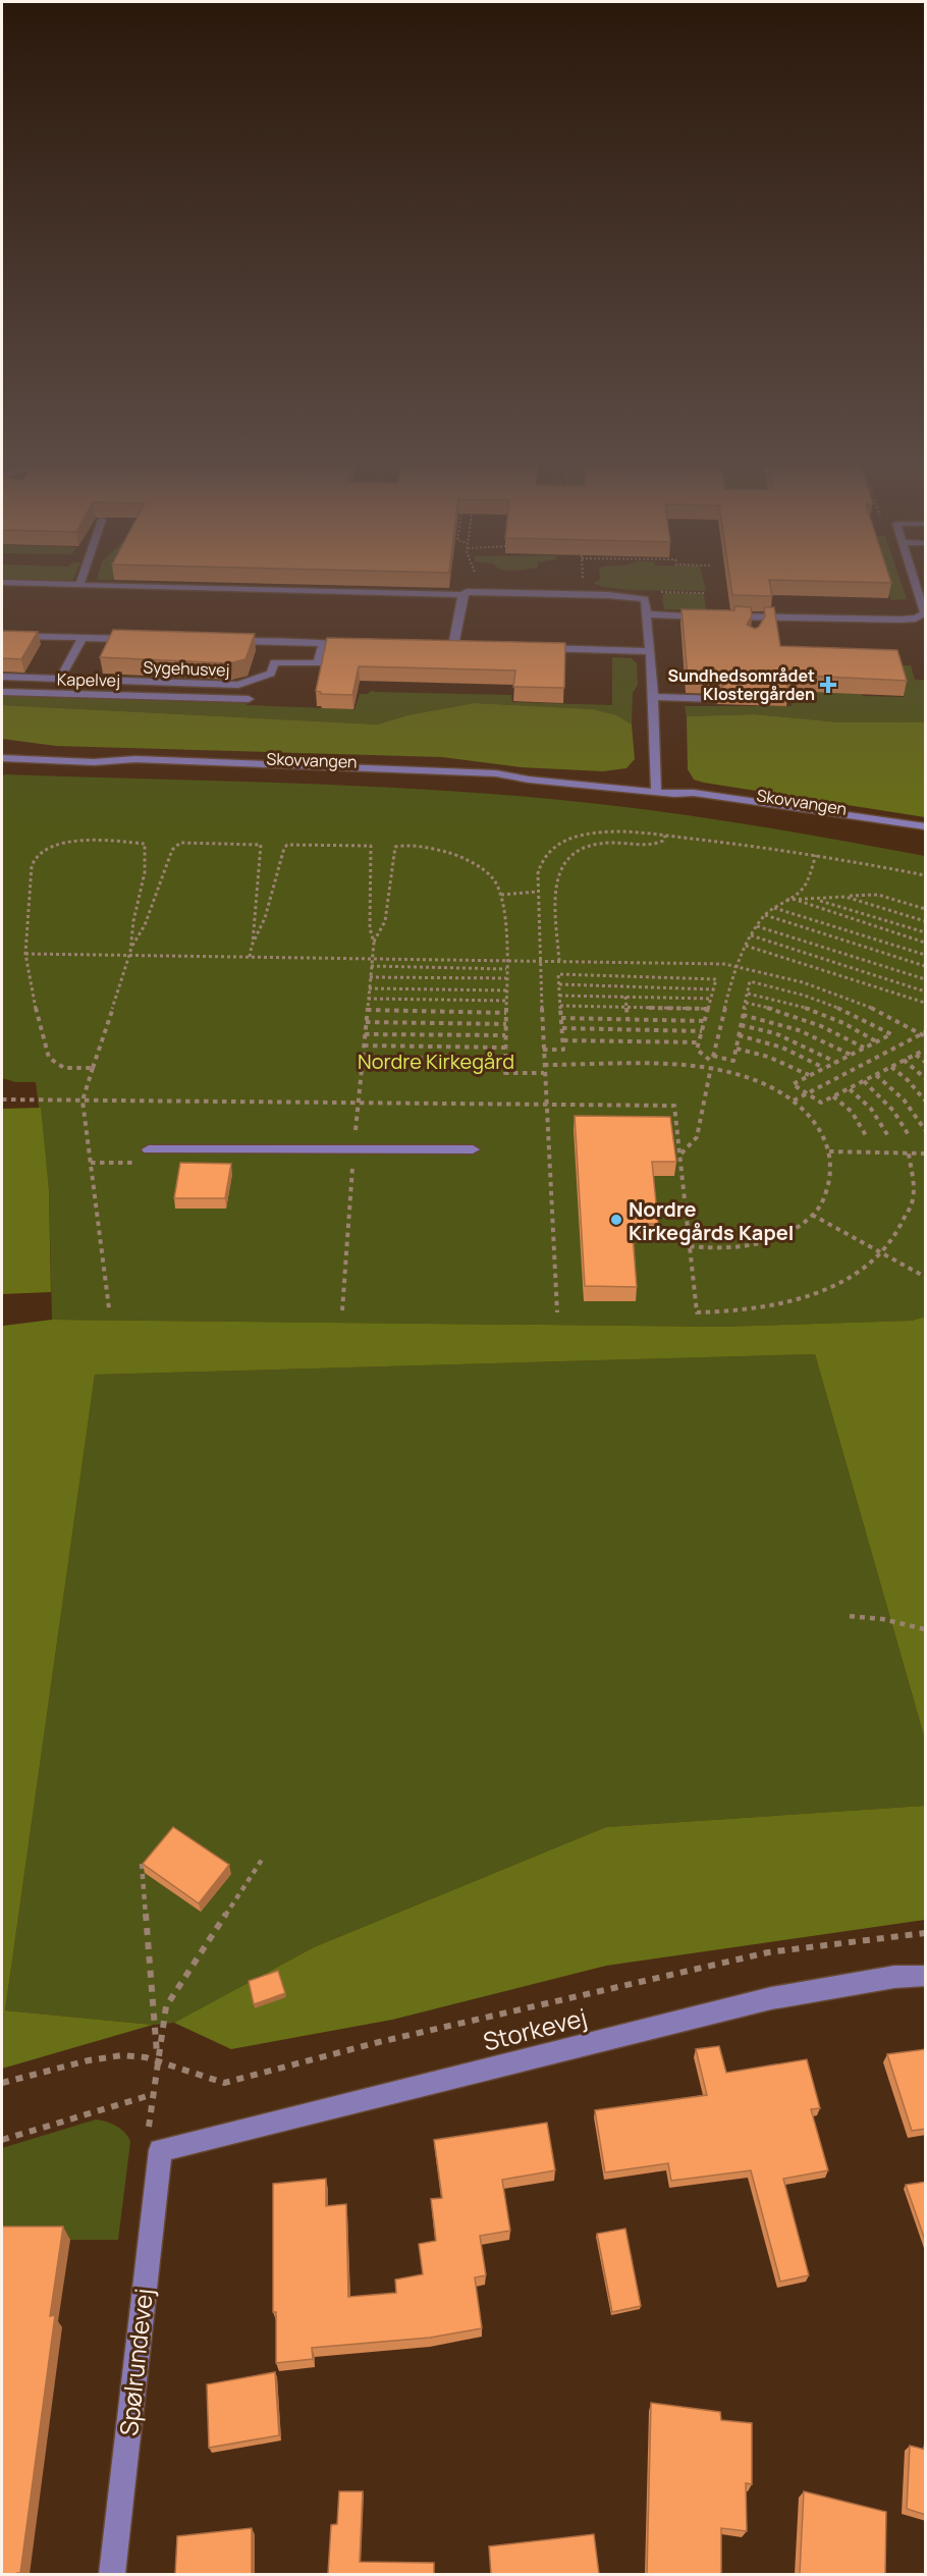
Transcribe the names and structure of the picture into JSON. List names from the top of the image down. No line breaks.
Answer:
{"streets":{"street":["Sygehusvej","Kapelvej","Skovvangen","Storkevej","Spølrundevej"]},"crossings":[["Storkevej","Spølrundevej"]],"parks":["Nordre Kirkegård"],"places":{"health":["Sundhedsområdet Klostergården"],"other":["Nordre Kirkegårds Kapel"]}}
